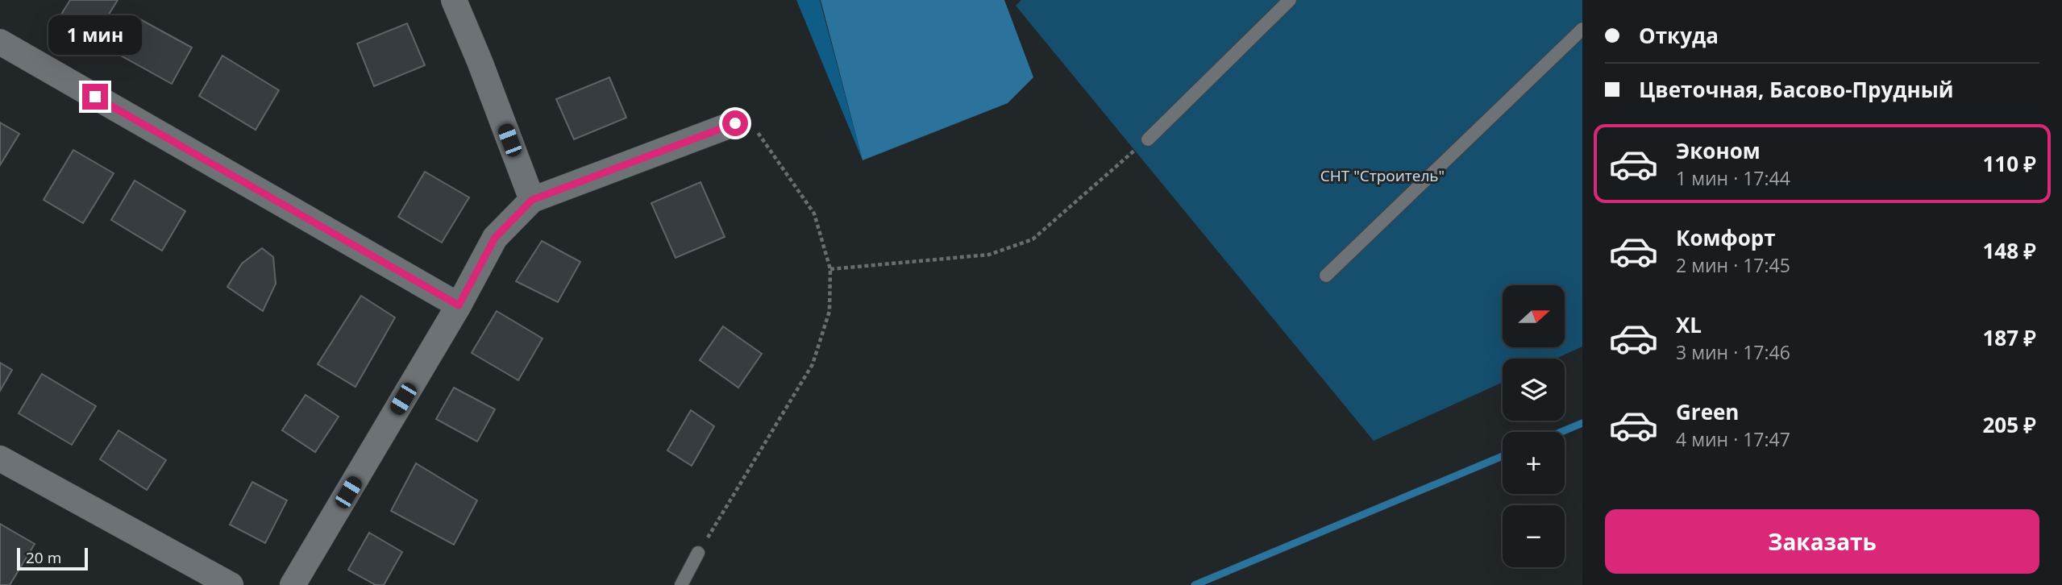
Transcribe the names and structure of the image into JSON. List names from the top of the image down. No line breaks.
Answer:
{"parks":["СНТ \"Строитель\""],"scale_bar":"20 m","north":"right","page":{"banner":["Откуда","Цветочная, Басово-Прудный"],"bubble":"1 мин","list":[{"name":"Эконом","note":"1 мин · 17:44","value":"110 ₽"},{"name":"Комфорт","note":"2 мин · 17:45","value":"148 ₽"},{"name":"XL","note":"3 мин · 17:46","value":"187 ₽"},{"name":"Green","note":"4 мин · 17:47","value":"205 ₽"}],"map_buttons":["+","−"],"buttons":"Заказать","scale":"20 m"}}
